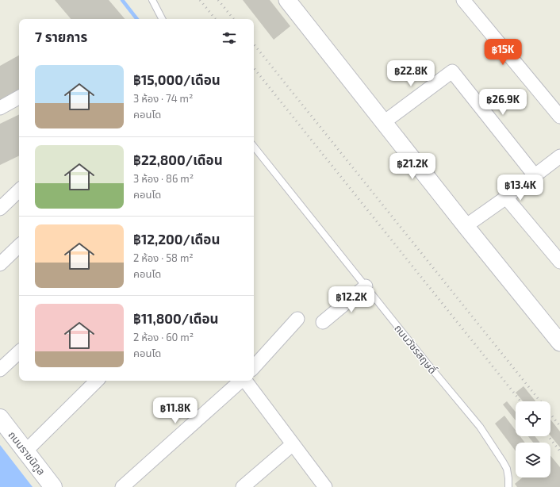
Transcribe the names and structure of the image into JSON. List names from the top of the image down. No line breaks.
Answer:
{"streets":{"main road":["ถนนราชนิกูล"],"lane":["ถนนวัชรสฤษดิ์"]},"page":{"heading":"7 รายการ","price":["฿15K","฿22.8K","฿26.9K","฿21.2K","฿13.4K","฿12.2K","฿11.8K"],"list":[{"name":"฿15,000/เดือน","note":"3 ห้อง · 74 m² · คอนโด"},{"name":"฿22,800/เดือน","note":"3 ห้อง · 86 m² · คอนโด"},{"name":"฿12,200/เดือน","note":"2 ห้อง · 58 m² · คอนโด"},{"name":"฿11,800/เดือน","note":"2 ห้อง · 60 m² · คอนโด"}]}}
